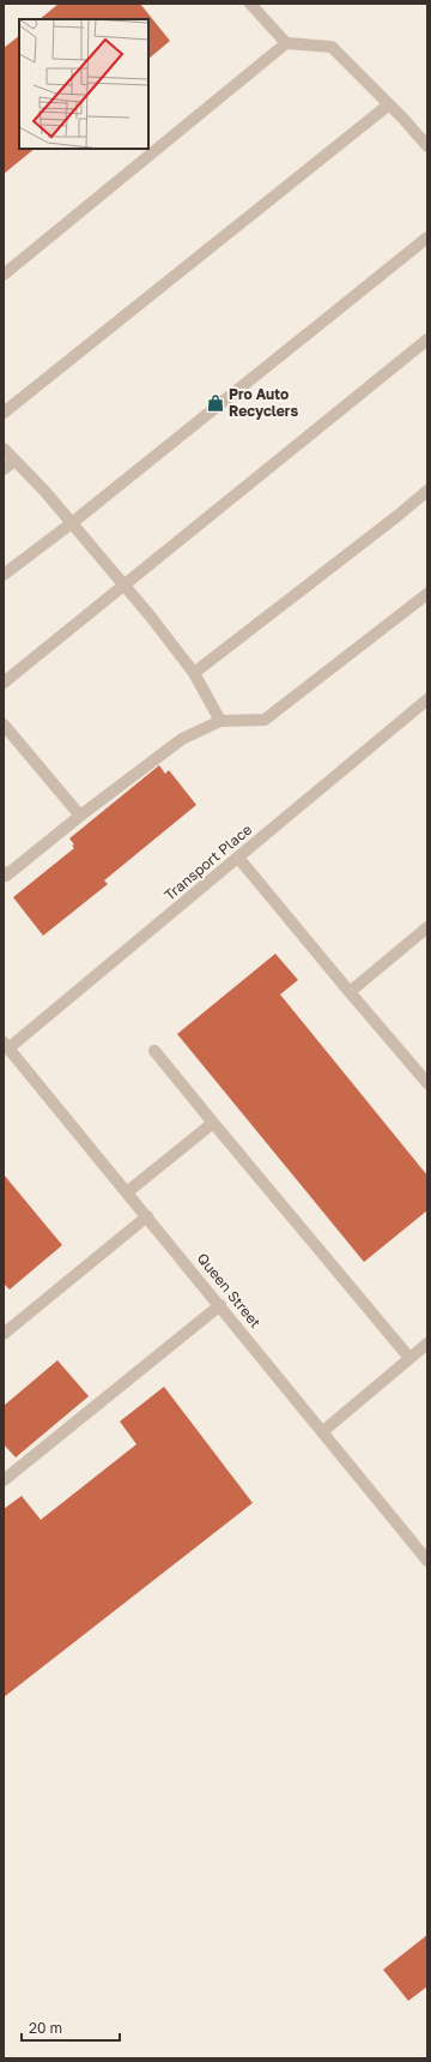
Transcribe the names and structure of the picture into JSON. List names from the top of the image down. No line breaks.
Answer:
{"streets":{"street":["Transport Place","Queen Street"]},"crossings":[["Transport Place","Queen Street"]],"places":{"shop":["Pro Auto Recyclers"]},"scale_bar":"20 m"}
